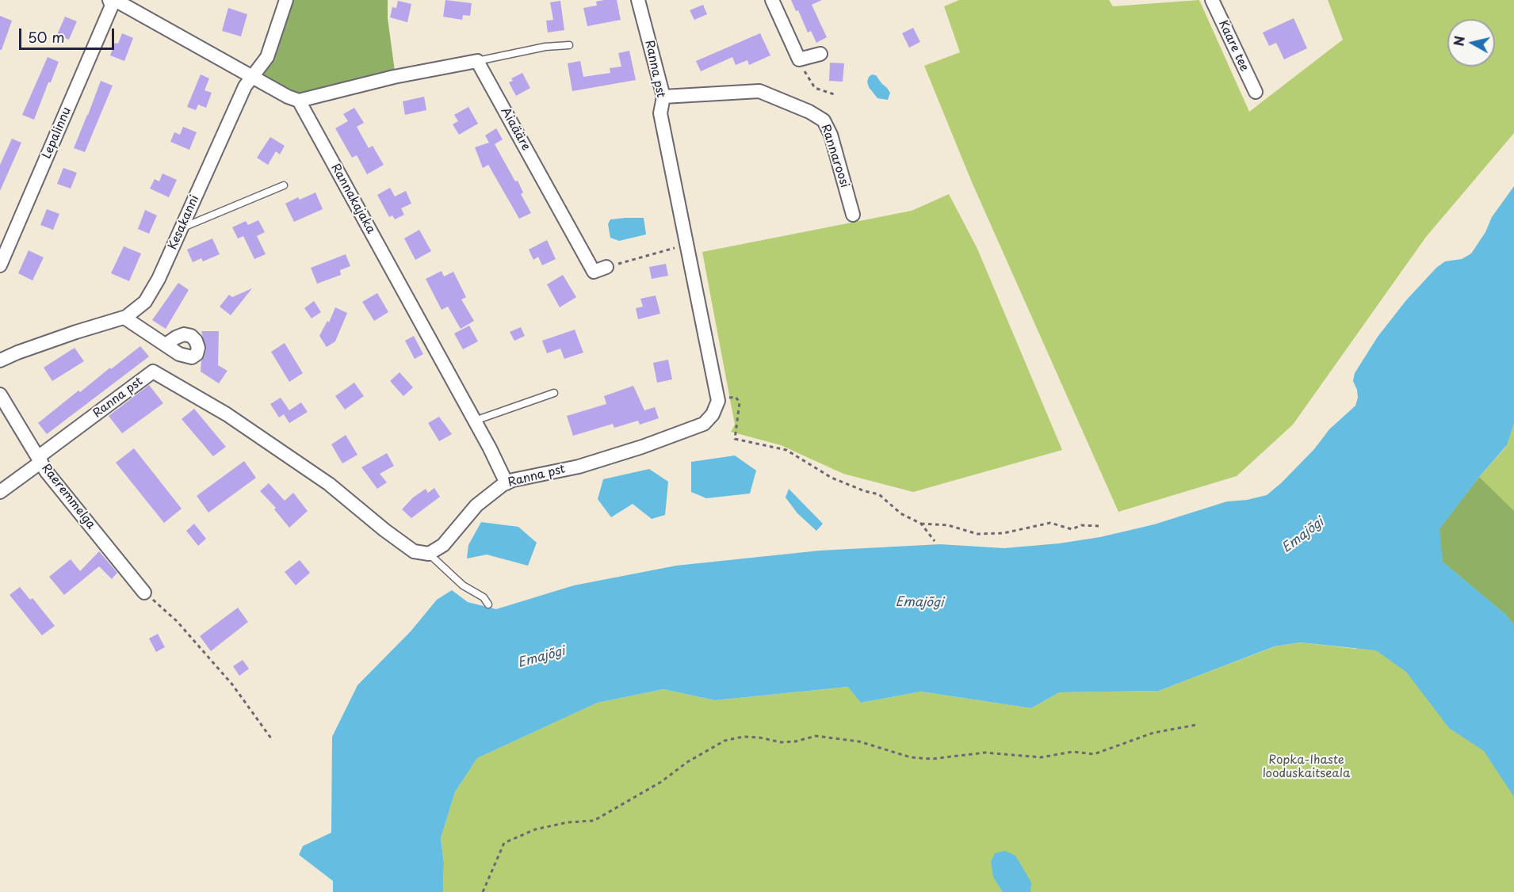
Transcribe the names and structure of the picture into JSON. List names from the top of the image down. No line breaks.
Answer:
{"streets":{"street":["Kaare tee","Ranna pst","Aiaääre","Lepalinnu","Rannaroosi","Rannakajaka","Kesakanni","Raeremmelga"]},"crossings":[["Ranna pst","Rannaroosi"],["Ranna pst","Rannakajaka"],["Ranna pst","Raeremmelga"]],"water":["Emajõgi"],"parks":["Ropka-Ihaste looduskaitseala"],"scale_bar":"50 m","north":"left"}
